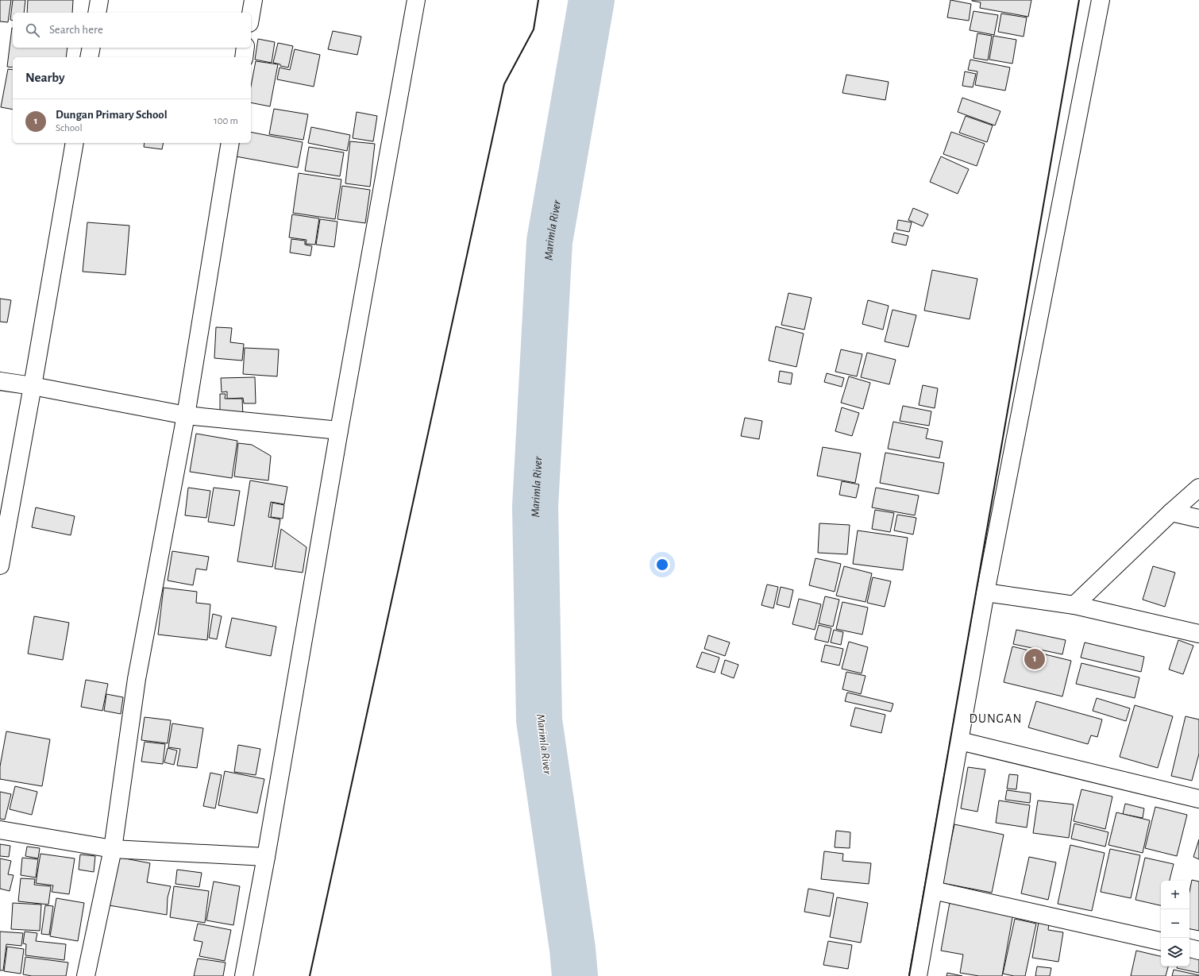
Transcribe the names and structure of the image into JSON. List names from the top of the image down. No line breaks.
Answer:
{"districts":["DUNGAN"],"water":["Marimla River"],"page":{"search":"Search here","heading":"Nearby","list":[{"mark":"1","name":"Dungan Primary School","note":"School","value":"100 m"}],"pins":"1","map_buttons":["+","−"]}}
